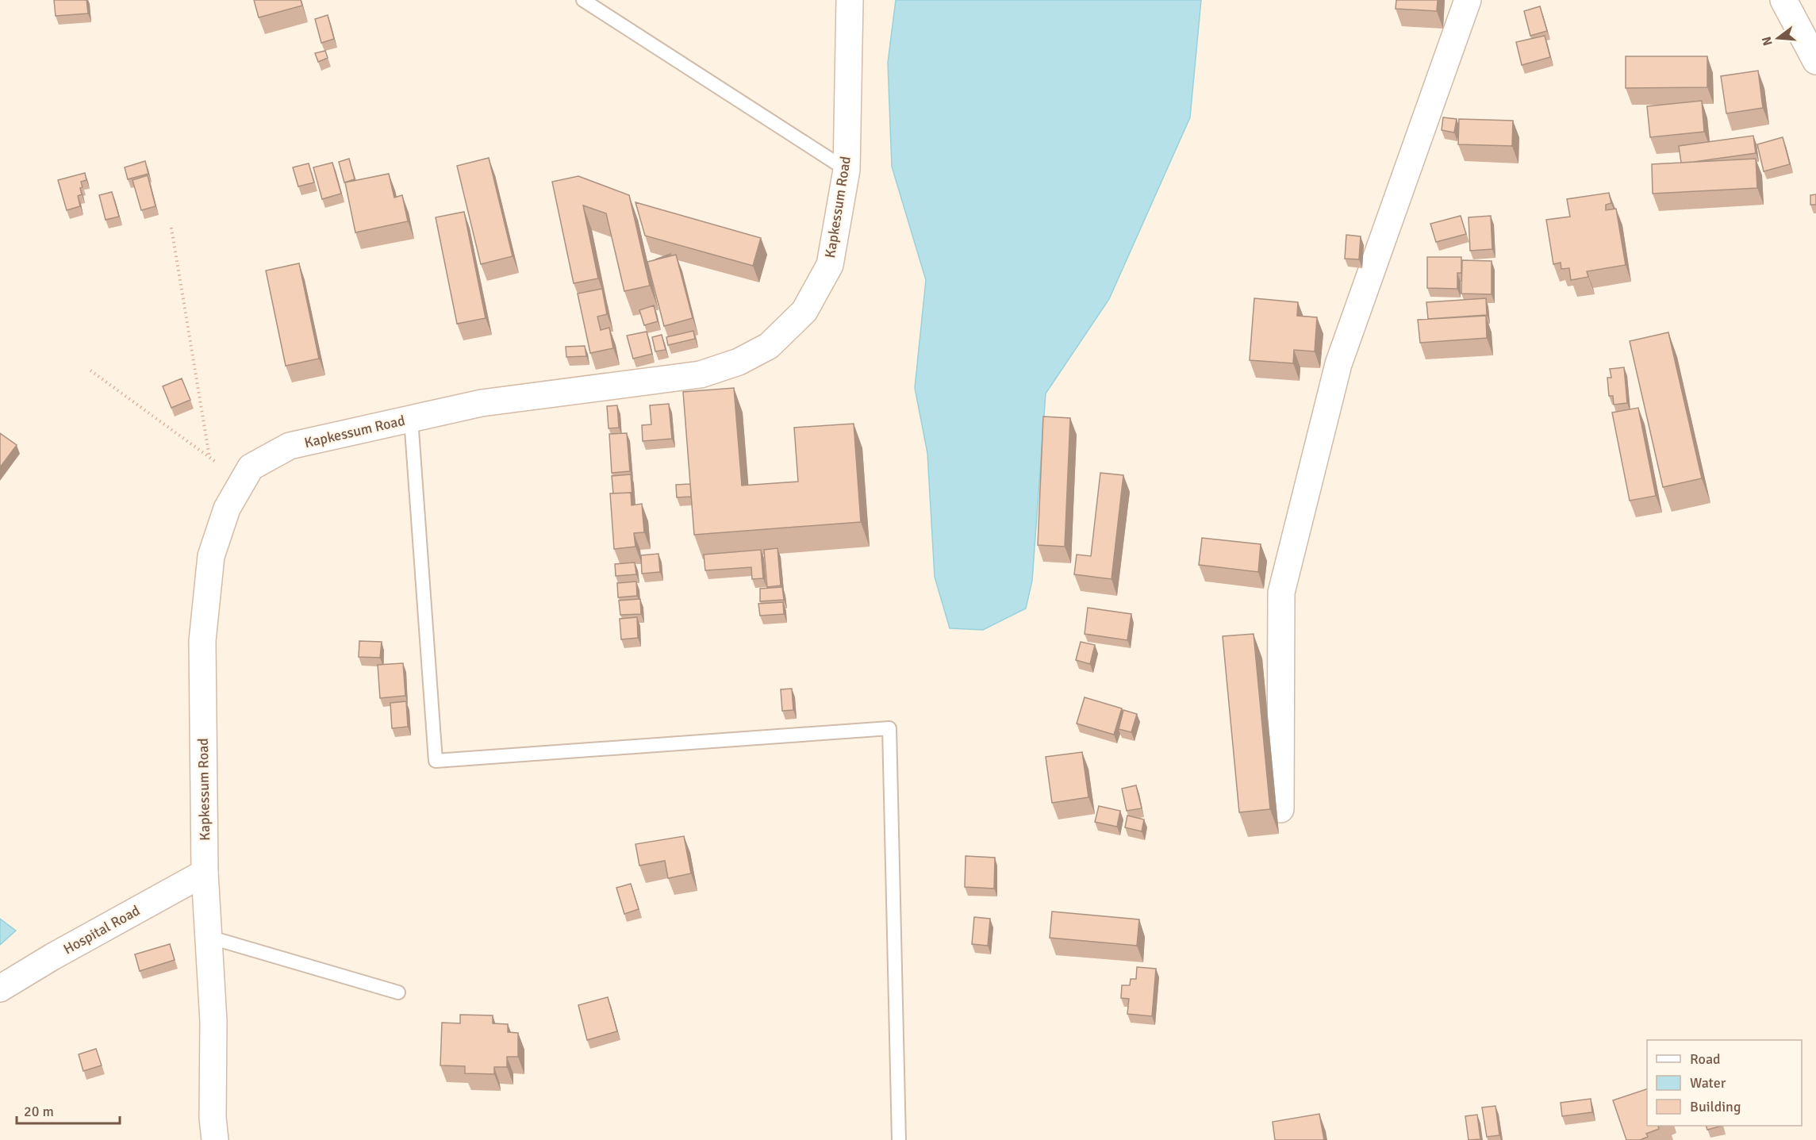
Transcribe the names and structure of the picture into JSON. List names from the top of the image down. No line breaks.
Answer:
{"streets":{"street":["Kapkessum Road","Hospital Road"]},"crossings":[["Kapkessum Road","Hospital Road"]],"legend":["Road","Water","Building"],"scale_bar":"20 m","north":"left"}
